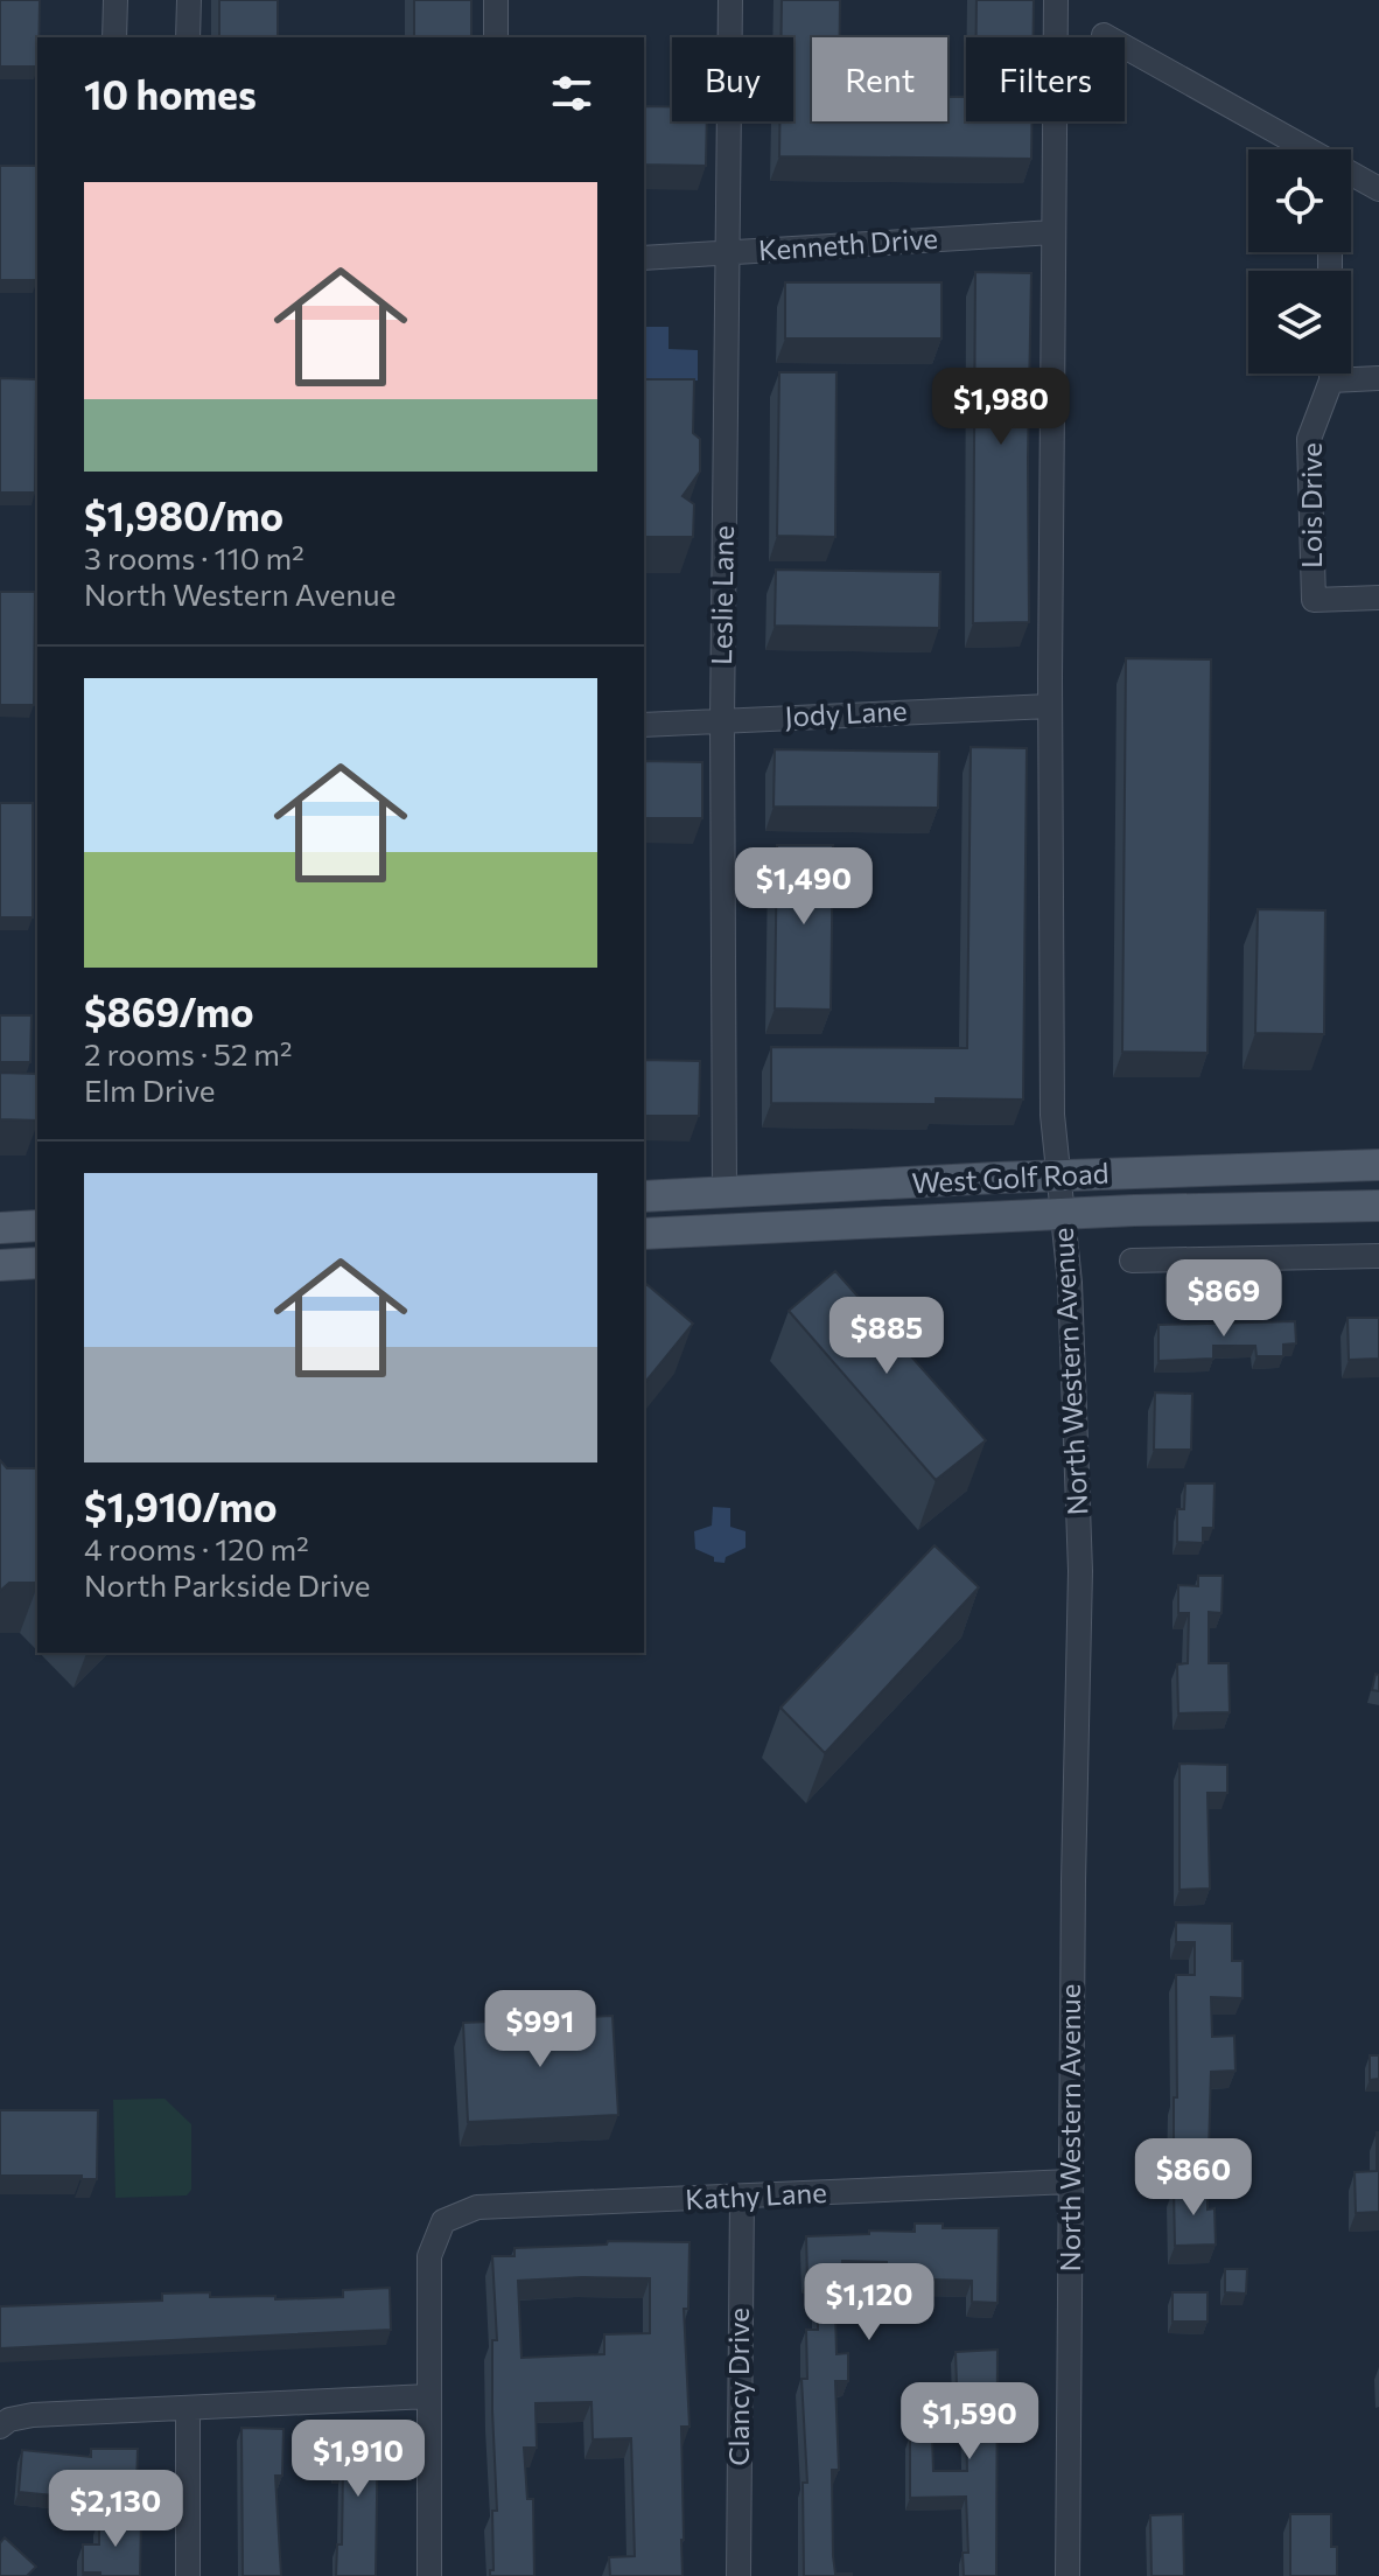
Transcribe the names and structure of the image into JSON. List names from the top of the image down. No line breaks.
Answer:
{"streets":{"main road":["West Golf Road"],"street":["Kenneth Drive","Lois Drive","Leslie Lane","Jody Lane","North Western Avenue","Kathy Lane","Clancy Drive"]},"crossings":[["Kenneth Drive","Leslie Lane"],["Kenneth Drive","North Western Avenue"],["Leslie Lane","Jody Lane"],["Leslie Lane","West Golf Road"],["Jody Lane","North Western Avenue"],["West Golf Road","North Western Avenue"],["North Western Avenue","Kathy Lane"],["Kathy Lane","Clancy Drive"]],"page":{"chip":["Buy","Rent","Filters"],"heading":"10 homes","list":[{"name":"$1,980/mo","note":"3 rooms · 110 m² · North Western Avenue"},{"name":"$869/mo","note":"2 rooms · 52 m² · Elm Drive"},{"name":"$1,910/mo","note":"4 rooms · 120 m² · North Parkside Drive"}],"price":["$1,980","$1,490","$869","$885","$991","$860","$1,120","$1,590","$1,910","$2,130"]}}
